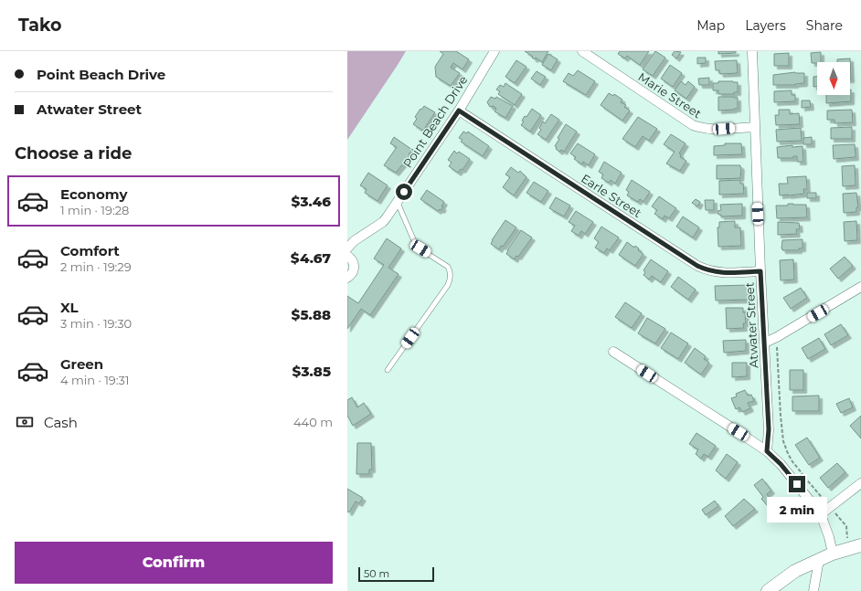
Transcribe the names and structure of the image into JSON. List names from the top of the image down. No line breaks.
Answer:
{"streets":{"street":["Marie Street","Point Beach Drive","Earle Street","Atwater Street"]},"crossings":[["Marie Street","Atwater Street"],["Point Beach Drive","Earle Street"],["Earle Street","Atwater Street"]],"scale_bar":"50 m","north":"bottom","page":{"header":"Tako","nav":["Map","Layers","Share"],"banner":["Point Beach Drive","Atwater Street"],"heading":"Choose a ride","list":[{"name":"Economy","note":"1 min · 19:28","value":"$3.46"},{"name":"Comfort","note":"2 min · 19:29","value":"$4.67"},{"name":"XL","note":"3 min · 19:30","value":"$5.88"},{"name":"Green","note":"4 min · 19:31","value":"$3.85"}],"pay":["Cash","440 m"],"bubble":"2 min","buttons":"Confirm","scale":"50 m"}}
